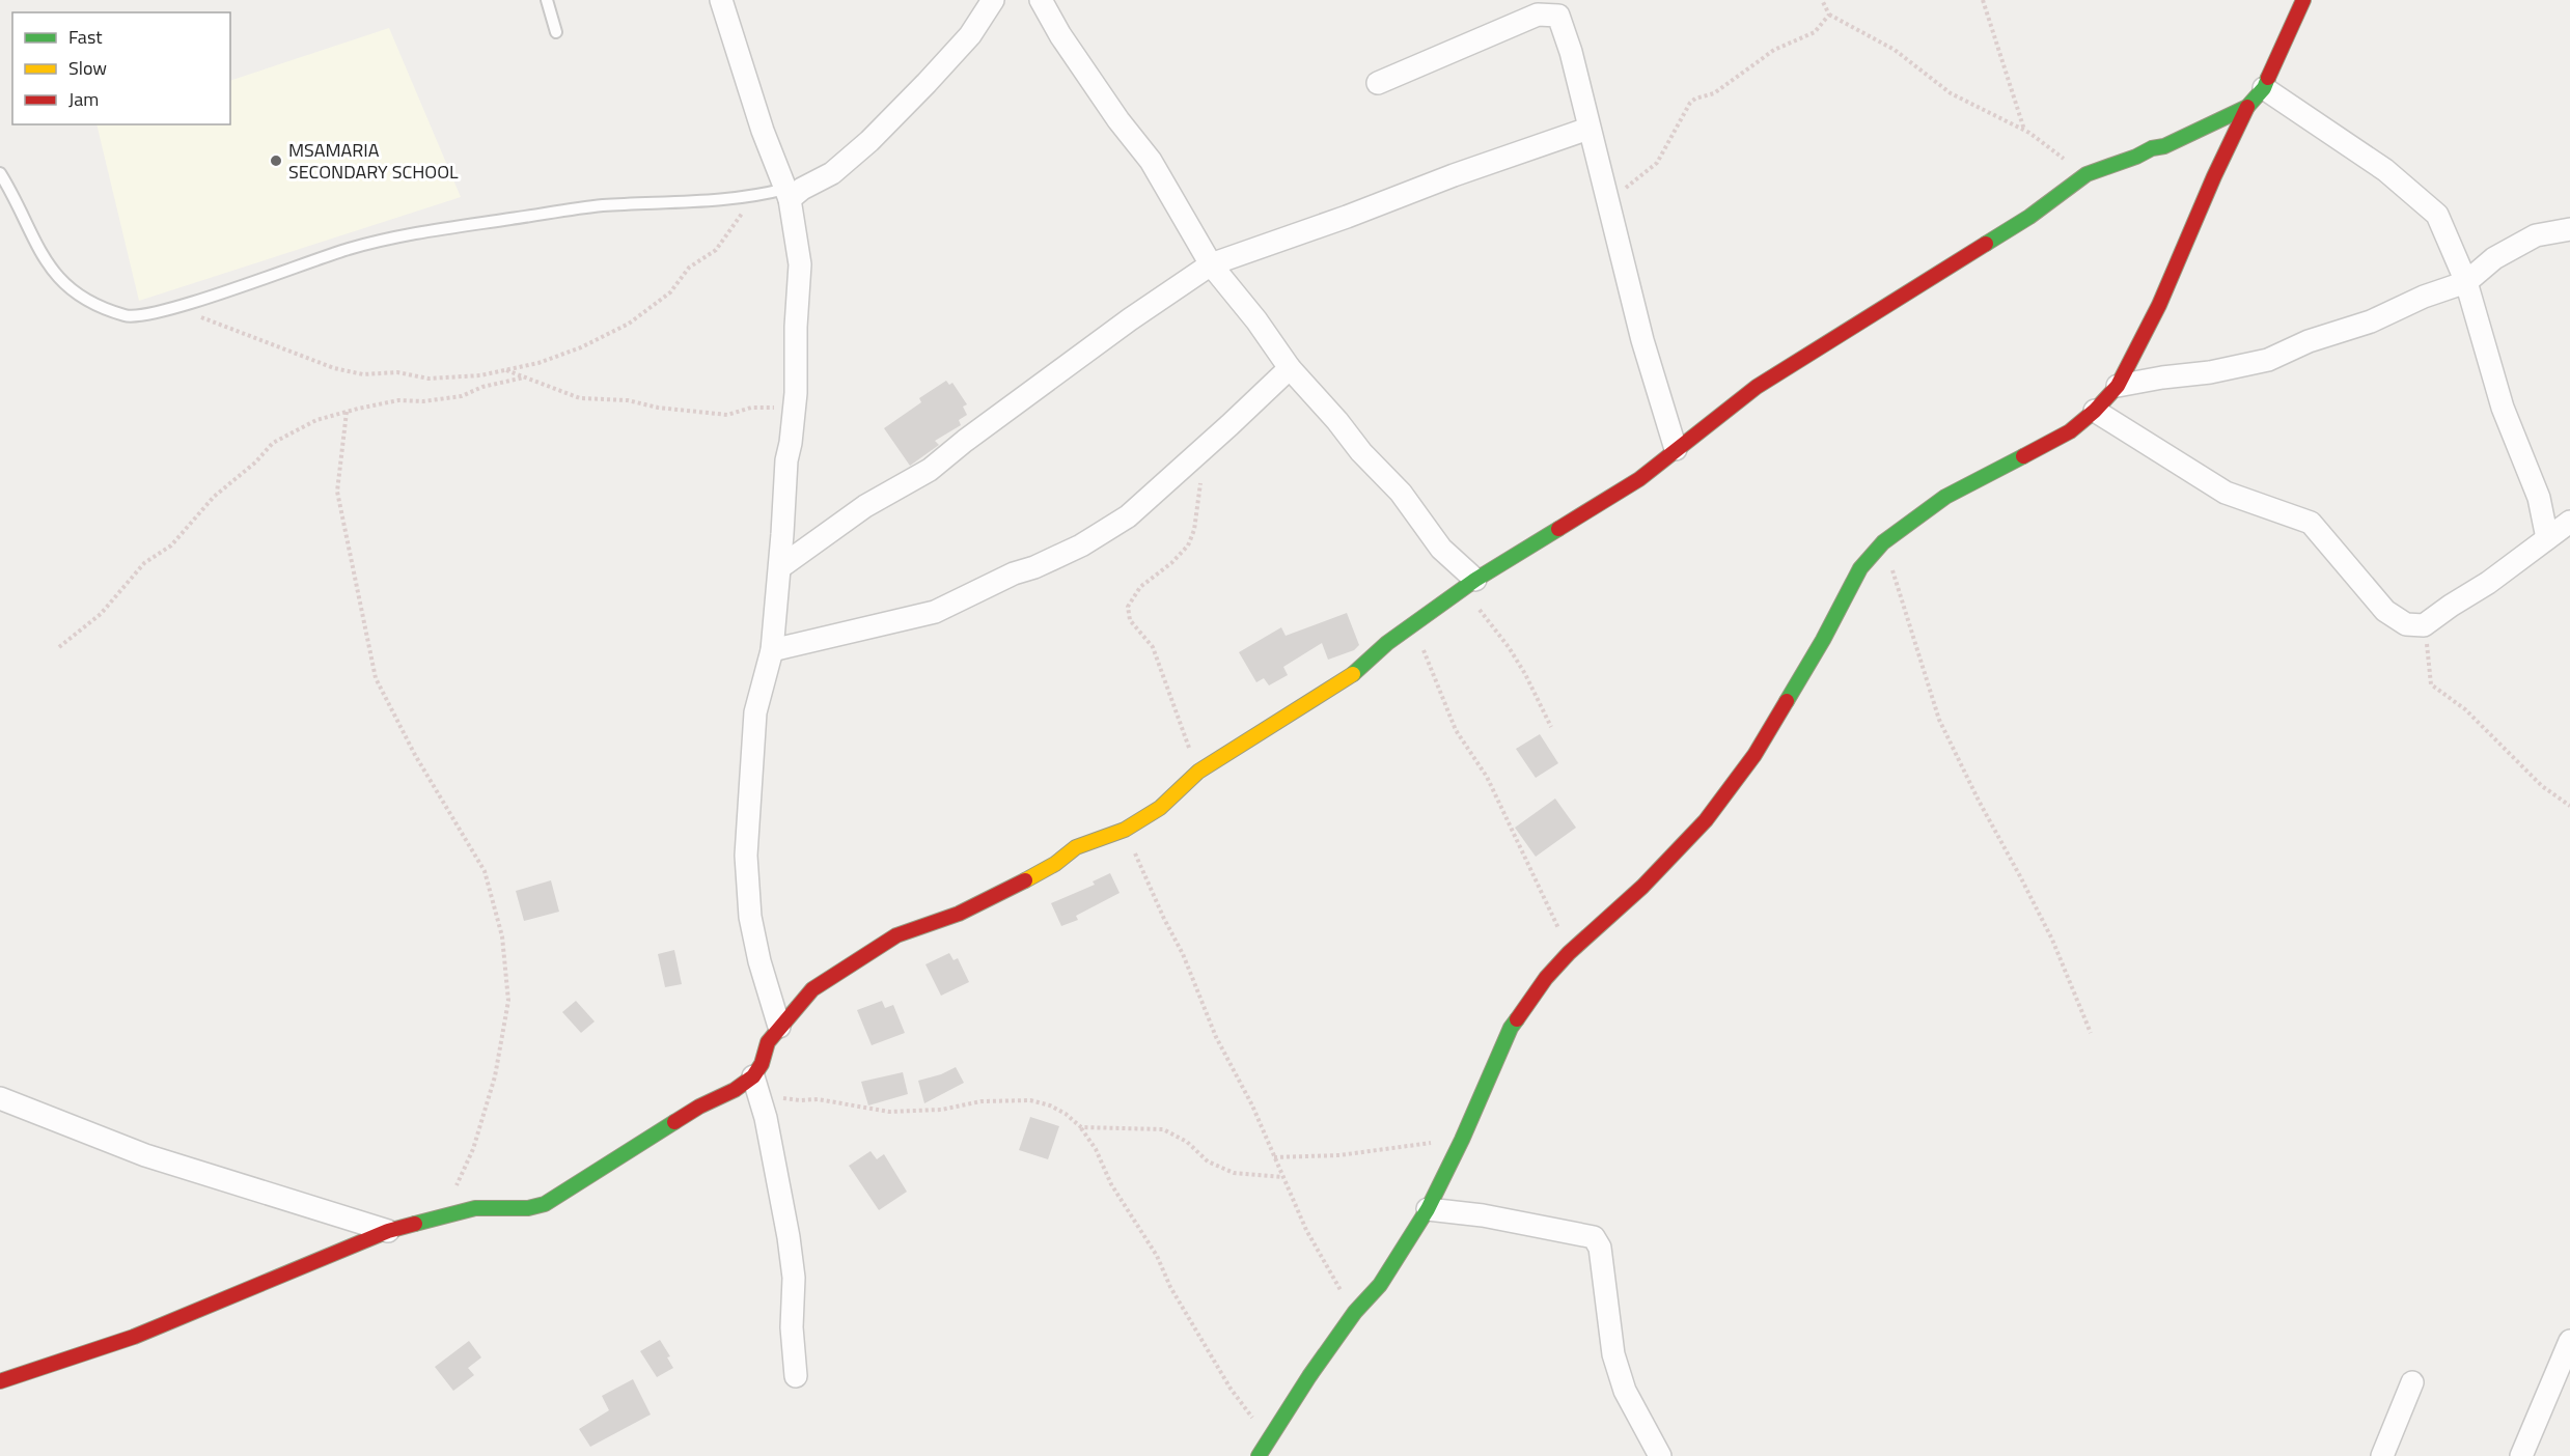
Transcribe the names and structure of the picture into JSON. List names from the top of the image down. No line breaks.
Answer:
{"places":["MSAMARIA SECONDARY SCHOOL"],"legend":["Fast","Slow","Jam"]}
